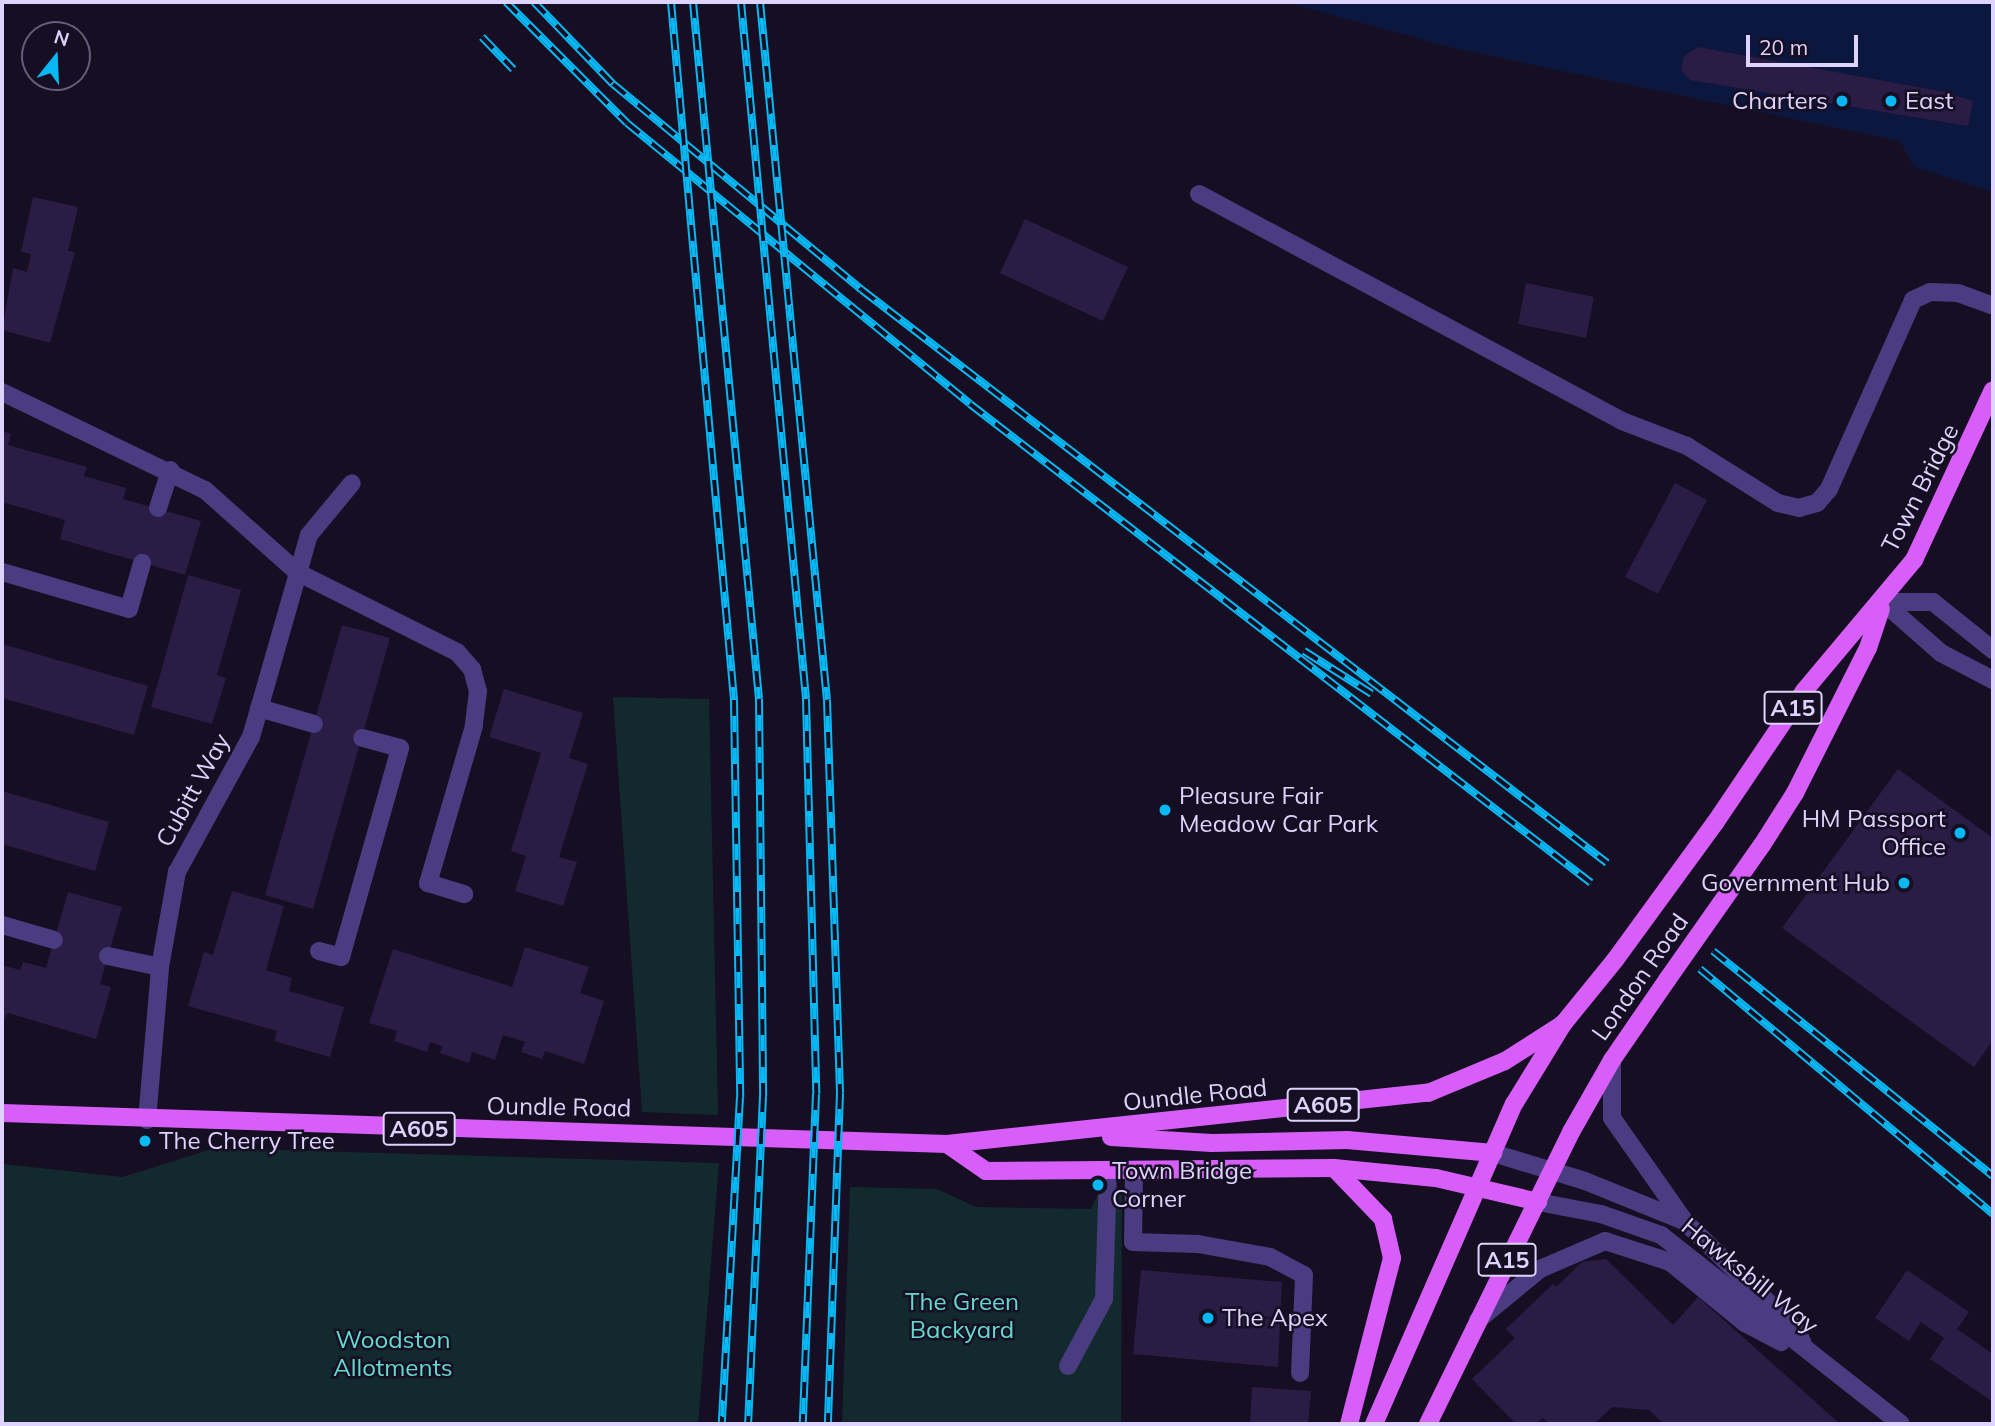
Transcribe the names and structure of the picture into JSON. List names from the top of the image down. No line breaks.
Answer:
{"streets":{"main road":["Town Bridge","A15","London Road","Oundle Road","A605"],"street":["Cubitt Way","Hawksbill Way"]},"crossings":[["Town Bridge","London Road"],["Cubitt Way","Oundle Road"],["London Road","Oundle Road"],["London Road","Hawksbill Way"],["Oundle Road","Hawksbill Way"]],"parks":["The Green Backyard","Woodston Allotments"],"places":["Charters","East","Pleasure Fair Meadow Car Park","HM Passport Office","Government Hub","The Cherry Tree","Town Bridge Corner","The Apex"],"scale_bar":"20 m","north":"top"}
